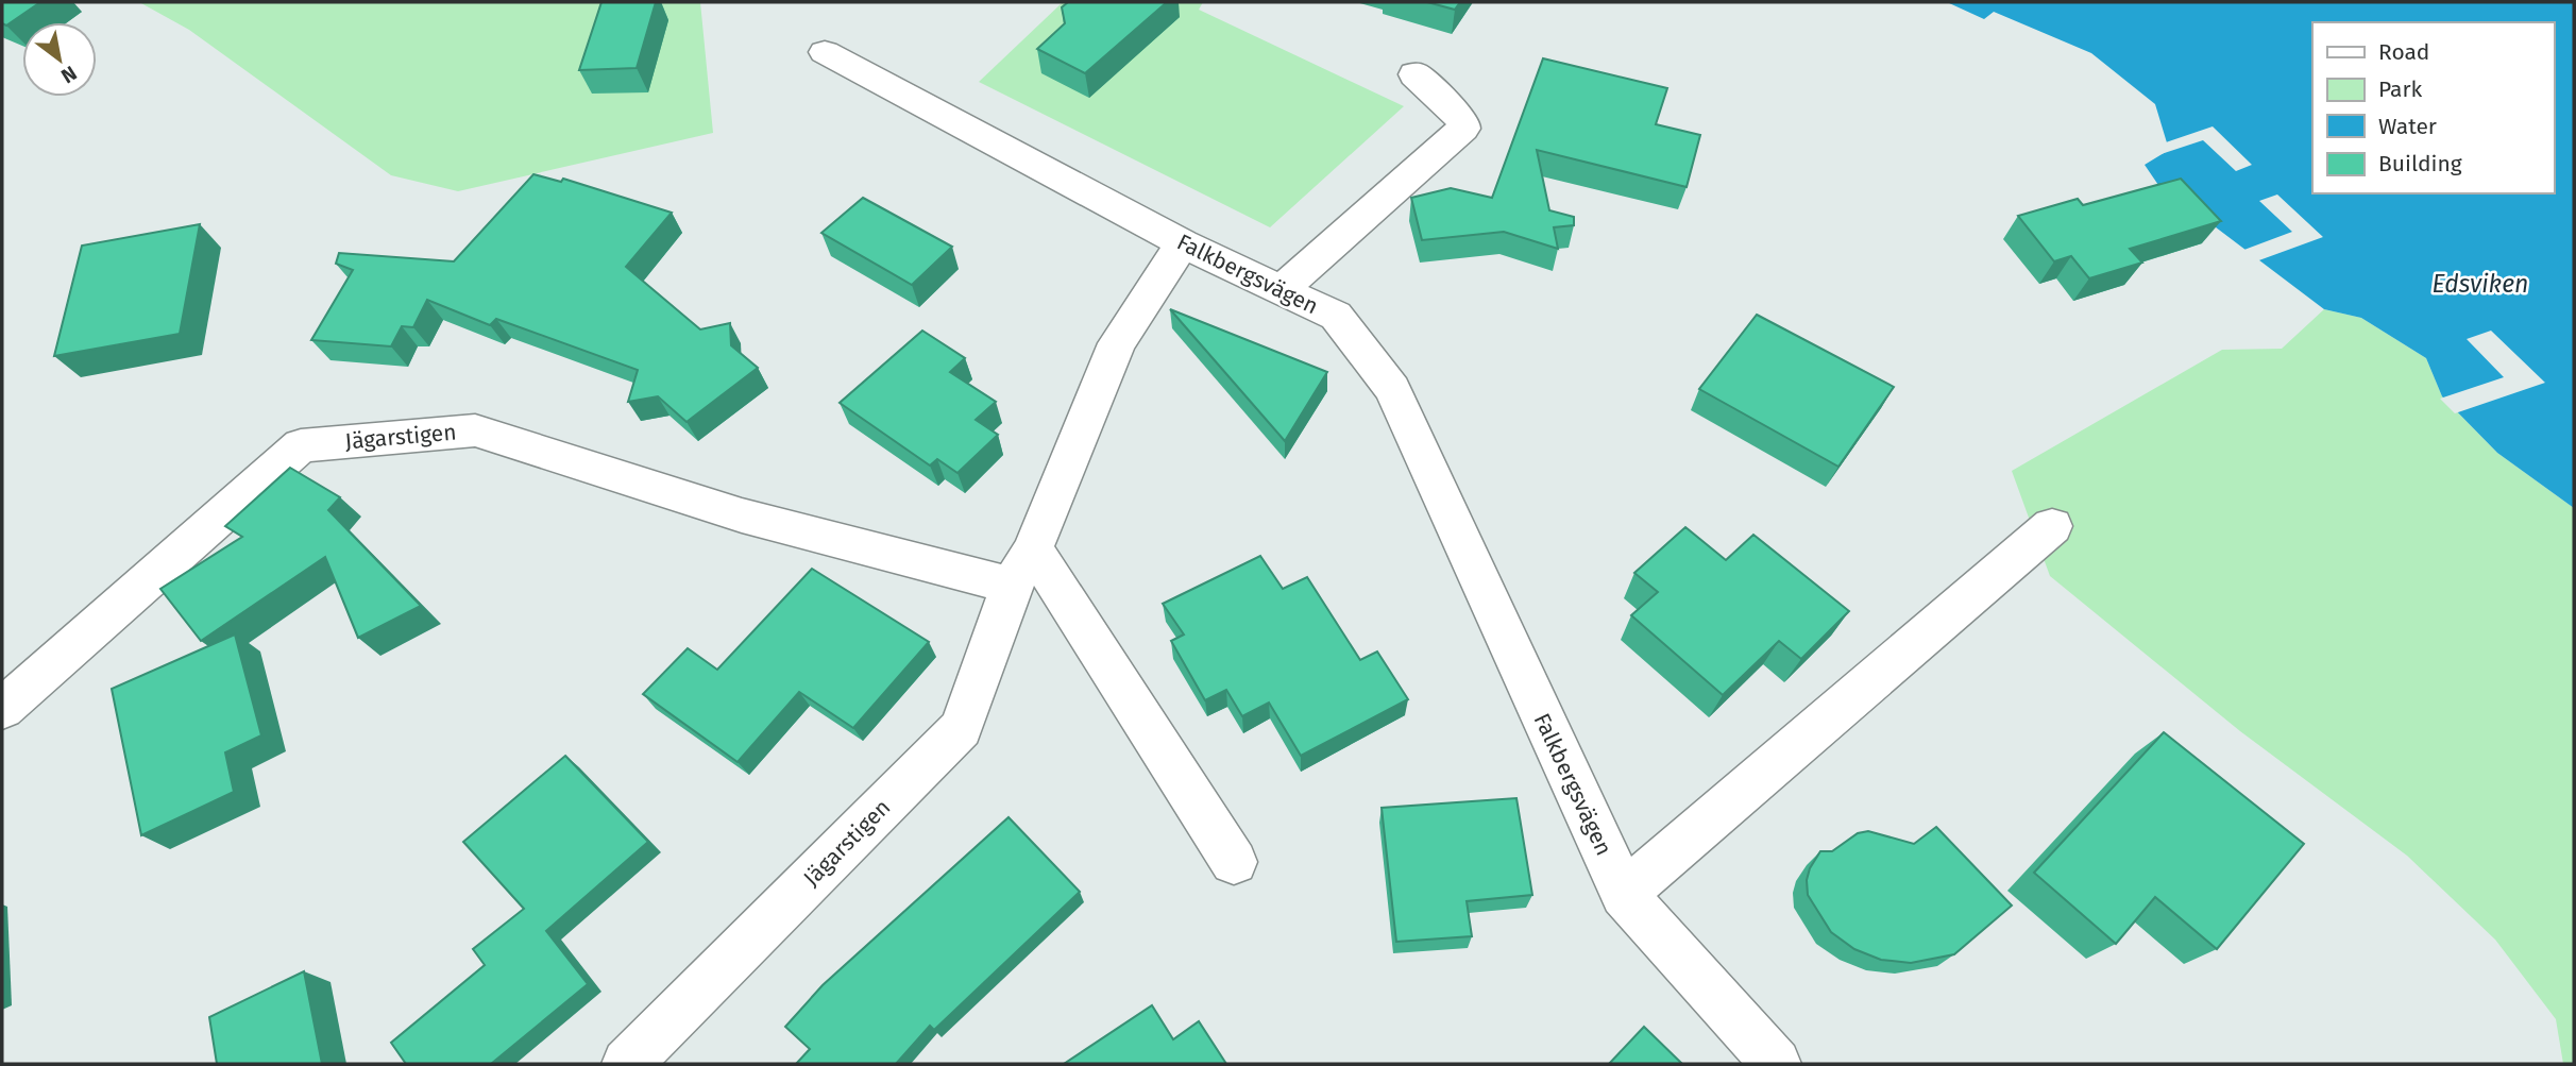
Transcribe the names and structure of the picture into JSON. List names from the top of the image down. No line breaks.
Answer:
{"streets":{"street":["Falkbergsvägen","Jägarstigen"]},"crossings":[["Falkbergsvägen","Jägarstigen"]],"water":["Edsviken"],"legend":["Road","Park","Water","Building"],"north":"bottom right"}
